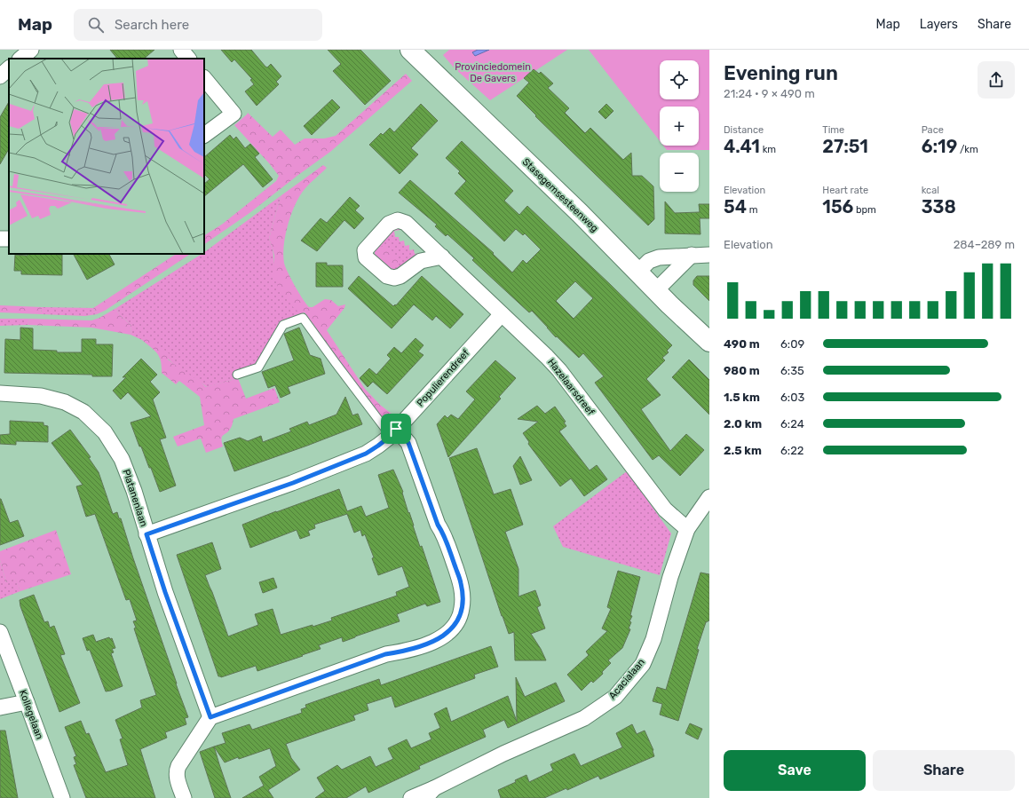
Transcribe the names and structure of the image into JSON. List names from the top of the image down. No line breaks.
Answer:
{"streets":{"street":["Stasegemsesteenweg","Populierendreef","Hazelaarsdreef","Platanenlaan","Acacialaan","Kollegelaan"]},"crossings":[["Populierendreef","Hazelaarsdreef"],["Populierendreef","Platanenlaan"],["Hazelaarsdreef","Acacialaan"]],"parks":["Provinciedomein De Gavers"],"page":{"header":"Map","search":"Search here","nav":["Map","Layers","Share"],"heading":["Evening run","21:24 · 9 × 490 m"],"map_buttons":["+","−"],"stats":[["Distance","4.41 km"],["Time","27:51"],["Pace","6:19 /km"],["Elevation","54 m"],["Heart rate","156 bpm"],["kcal","338"]],"chart":["Elevation","284–289 m"],"list":[{"name":"490 m","note":"6:09"},{"name":"980 m","note":"6:35"},{"name":"1.5 km","note":"6:03"},{"name":"2.0 km","note":"6:24"},{"name":"2.5 km","note":"6:22"}],"buttons":["Save","Share"]}}
